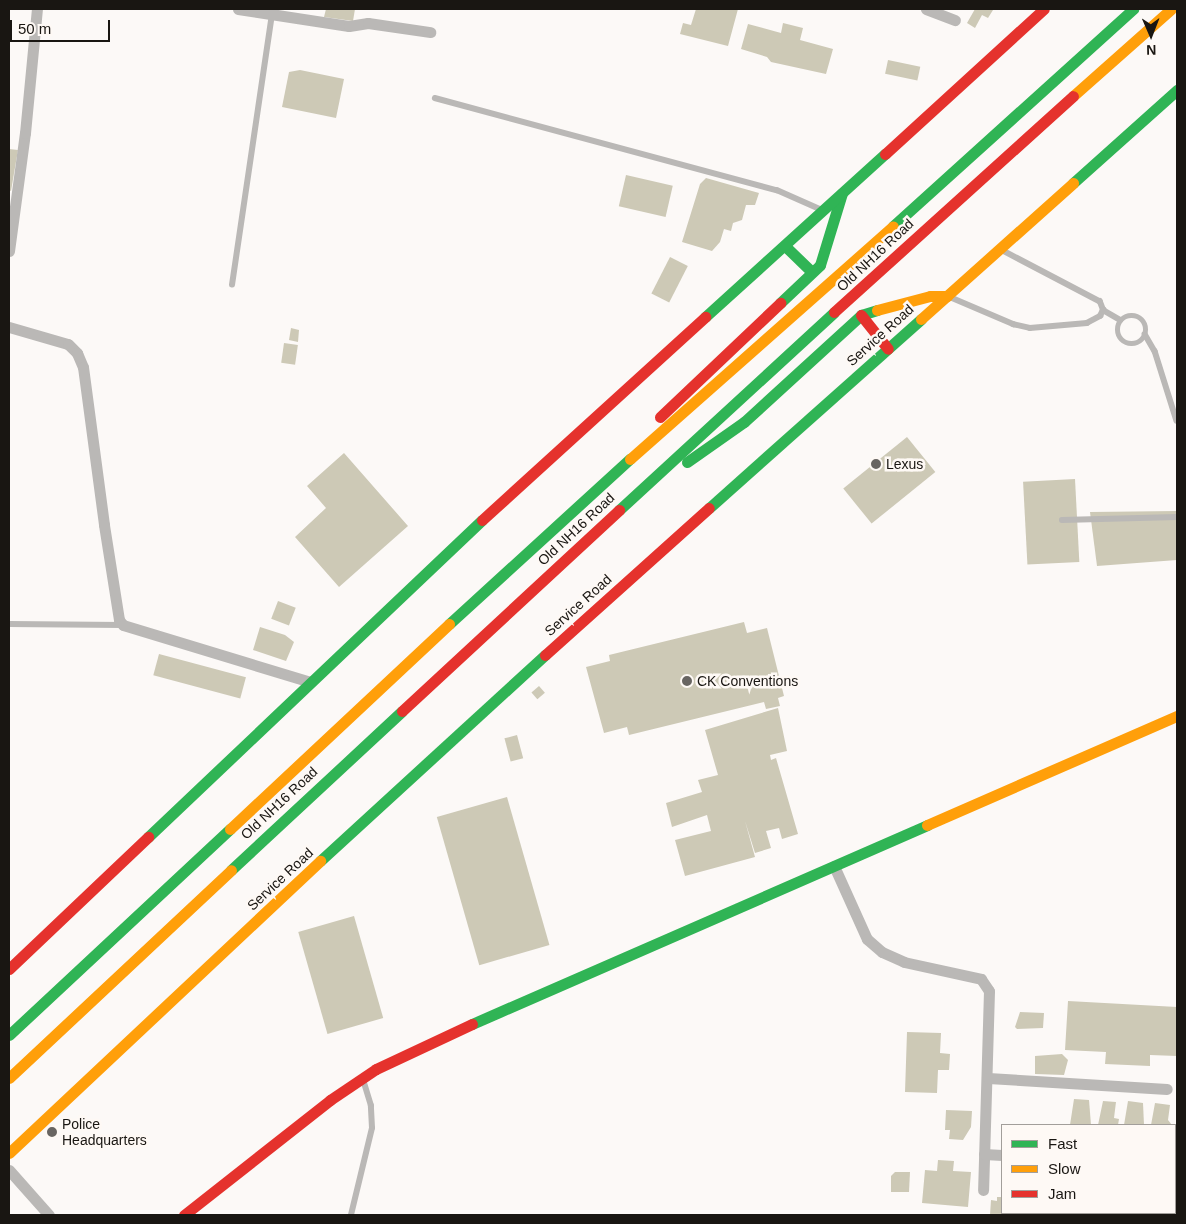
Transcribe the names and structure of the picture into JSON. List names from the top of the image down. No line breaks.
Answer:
{"streets":{"street":["Old NH16 Road","Service Road"]},"places":["Lexus","CK Conventions","Police Headquarters"],"legend":["Fast","Slow","Jam"],"scale_bar":"50 m","north":"bottom"}
